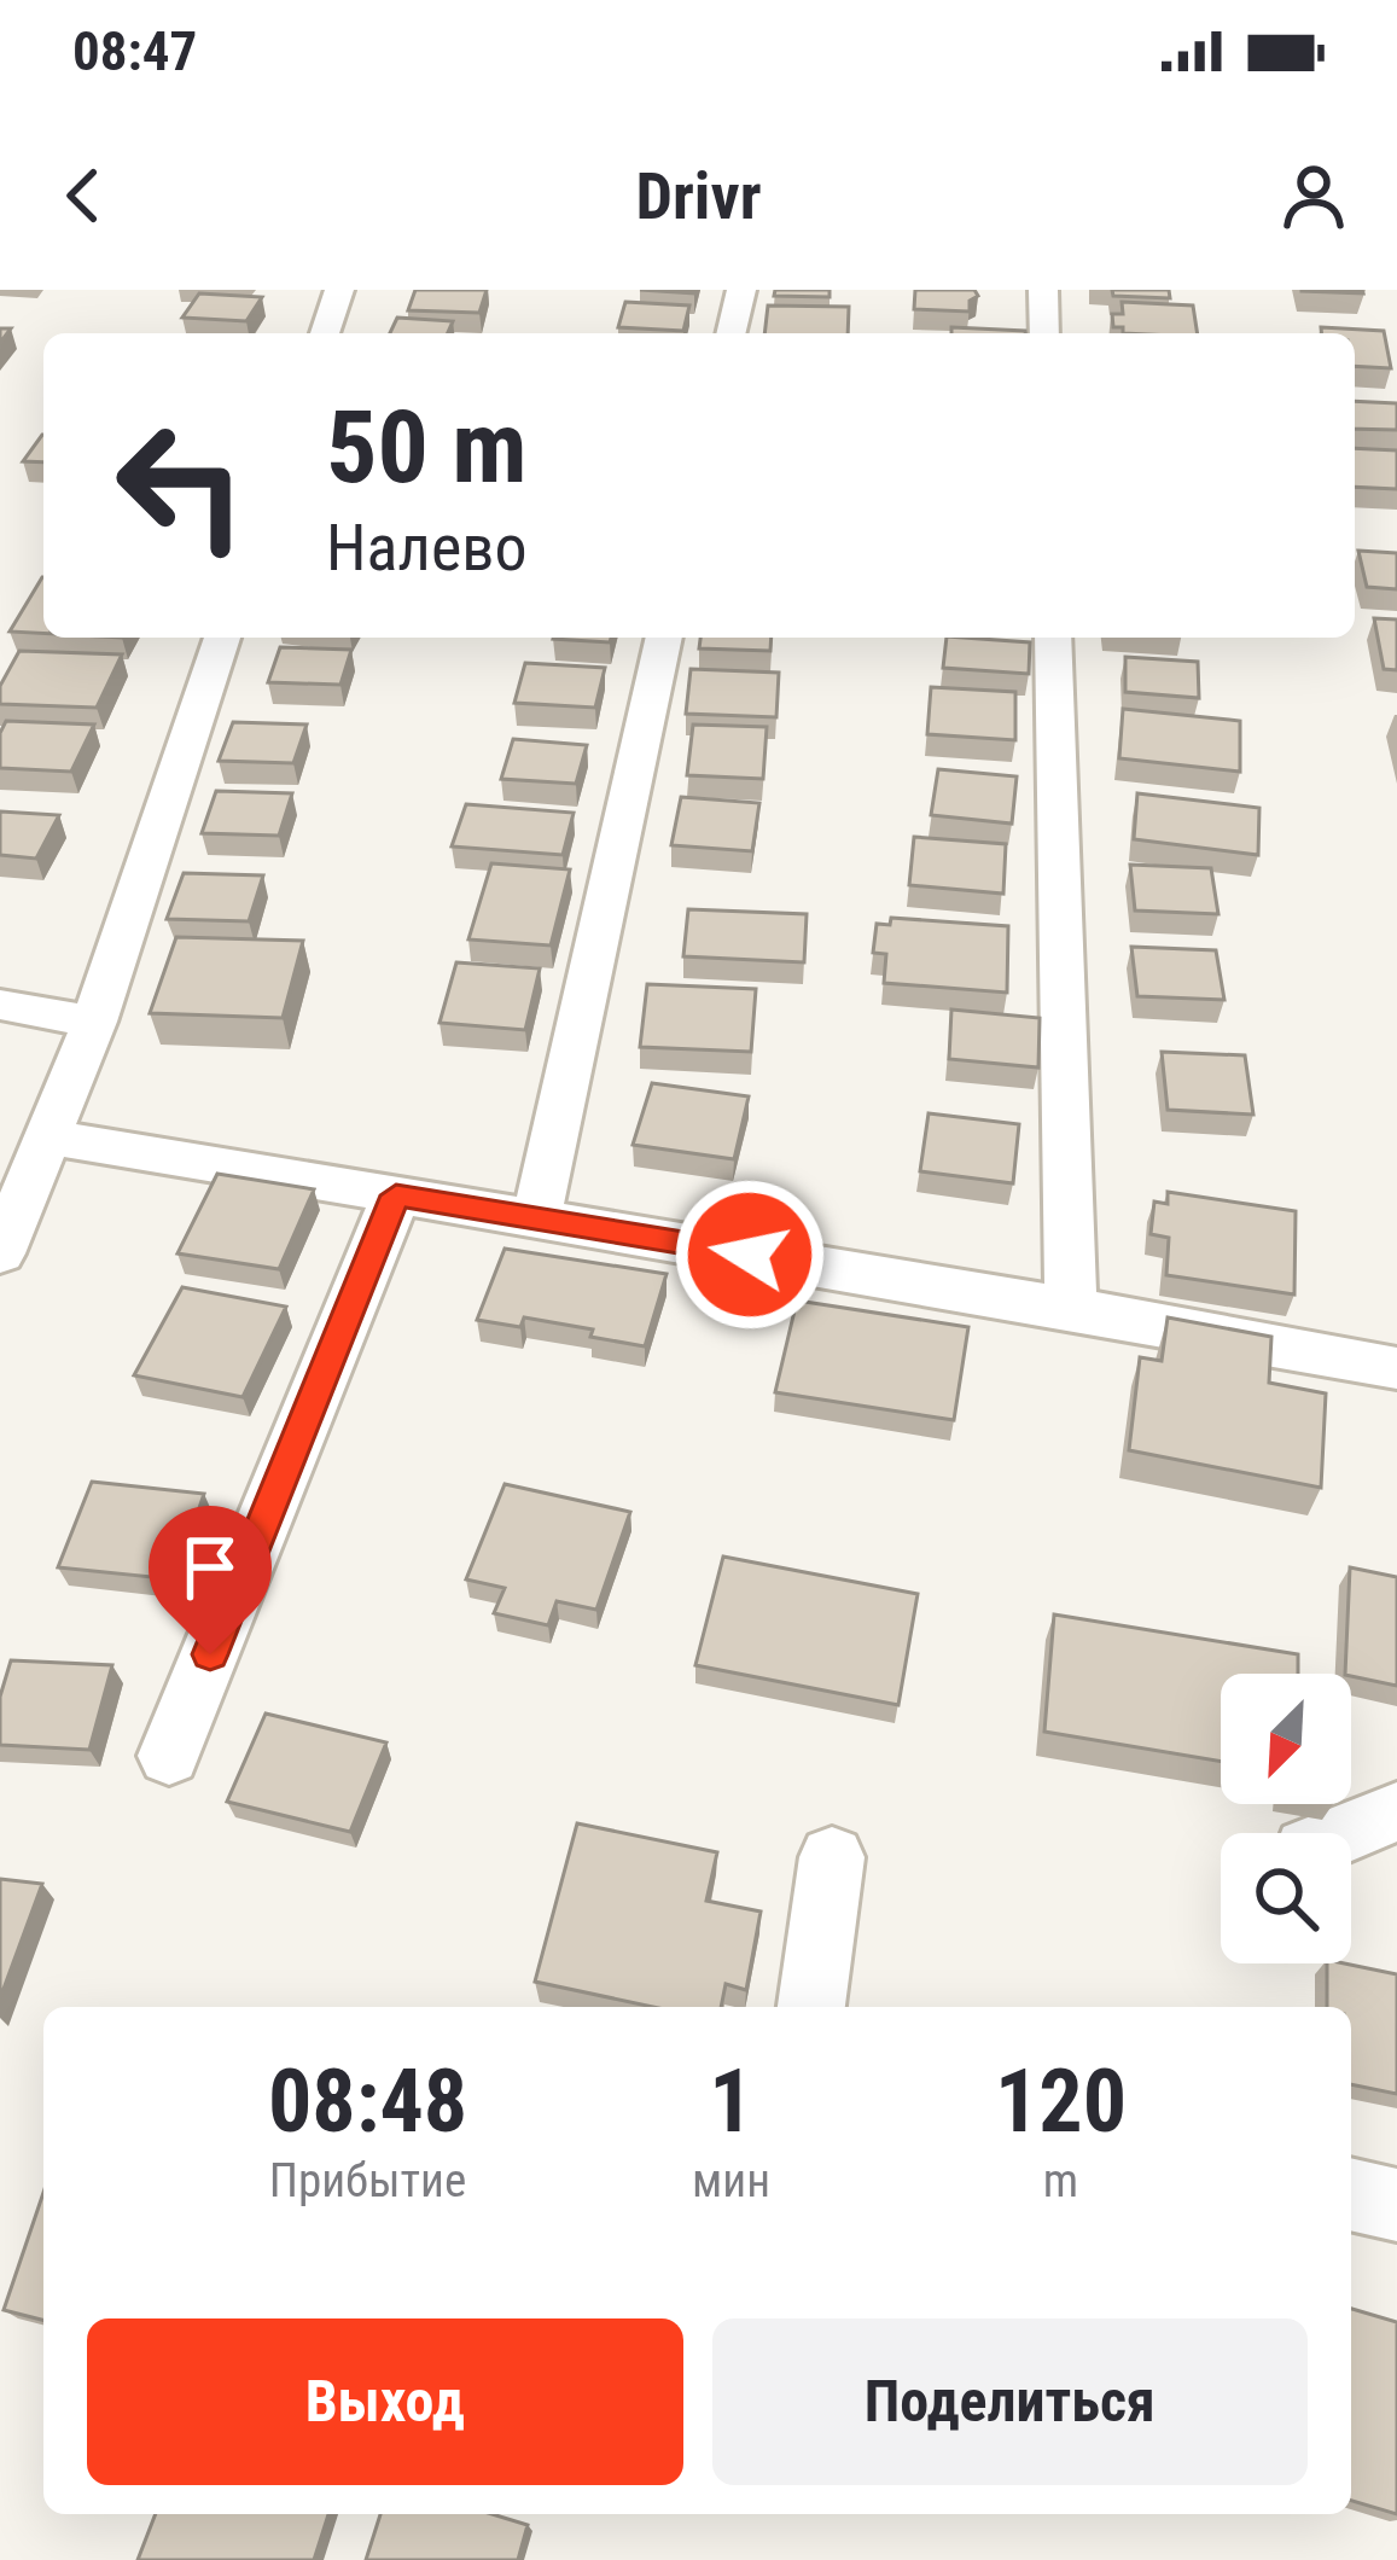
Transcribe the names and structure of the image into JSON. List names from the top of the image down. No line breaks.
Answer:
{"north":"bottom left","page":{"status":"08:47","header":"Drivr","turn":["50 m","Налево"],"eta":["08:48","Прибытие","1","мин","120","m"],"buttons":["Выход","Поделиться"]}}
